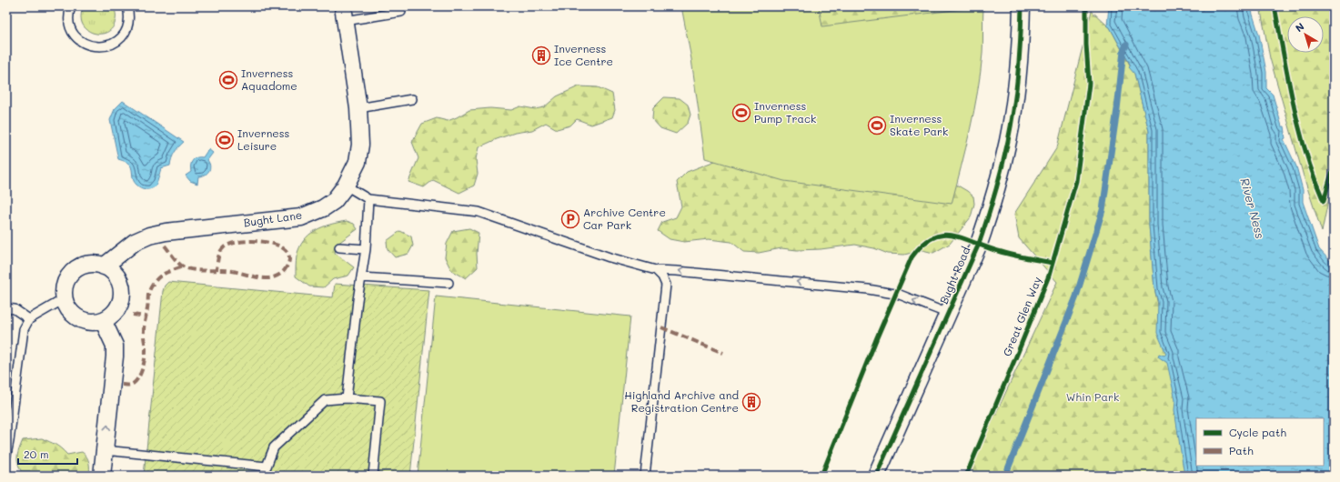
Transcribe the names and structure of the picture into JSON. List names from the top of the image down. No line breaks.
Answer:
{"streets":{"street":["Bught Lane","Bught Road"],"cycle path":["Great Glen Way"]},"water":["River Ness"],"parks":["Whin Park"],"places":{"building":["Inverness Ice Centre","Highland Archive and Registration Centre"],"sports":["Inverness Aquadome","Inverness Pump Track","Inverness Skate Park","Inverness Leisure"],"parking":["Archive Centre Car Park"]},"legend":["Cycle path","Path"],"scale_bar":"20 m","north":"top left"}
